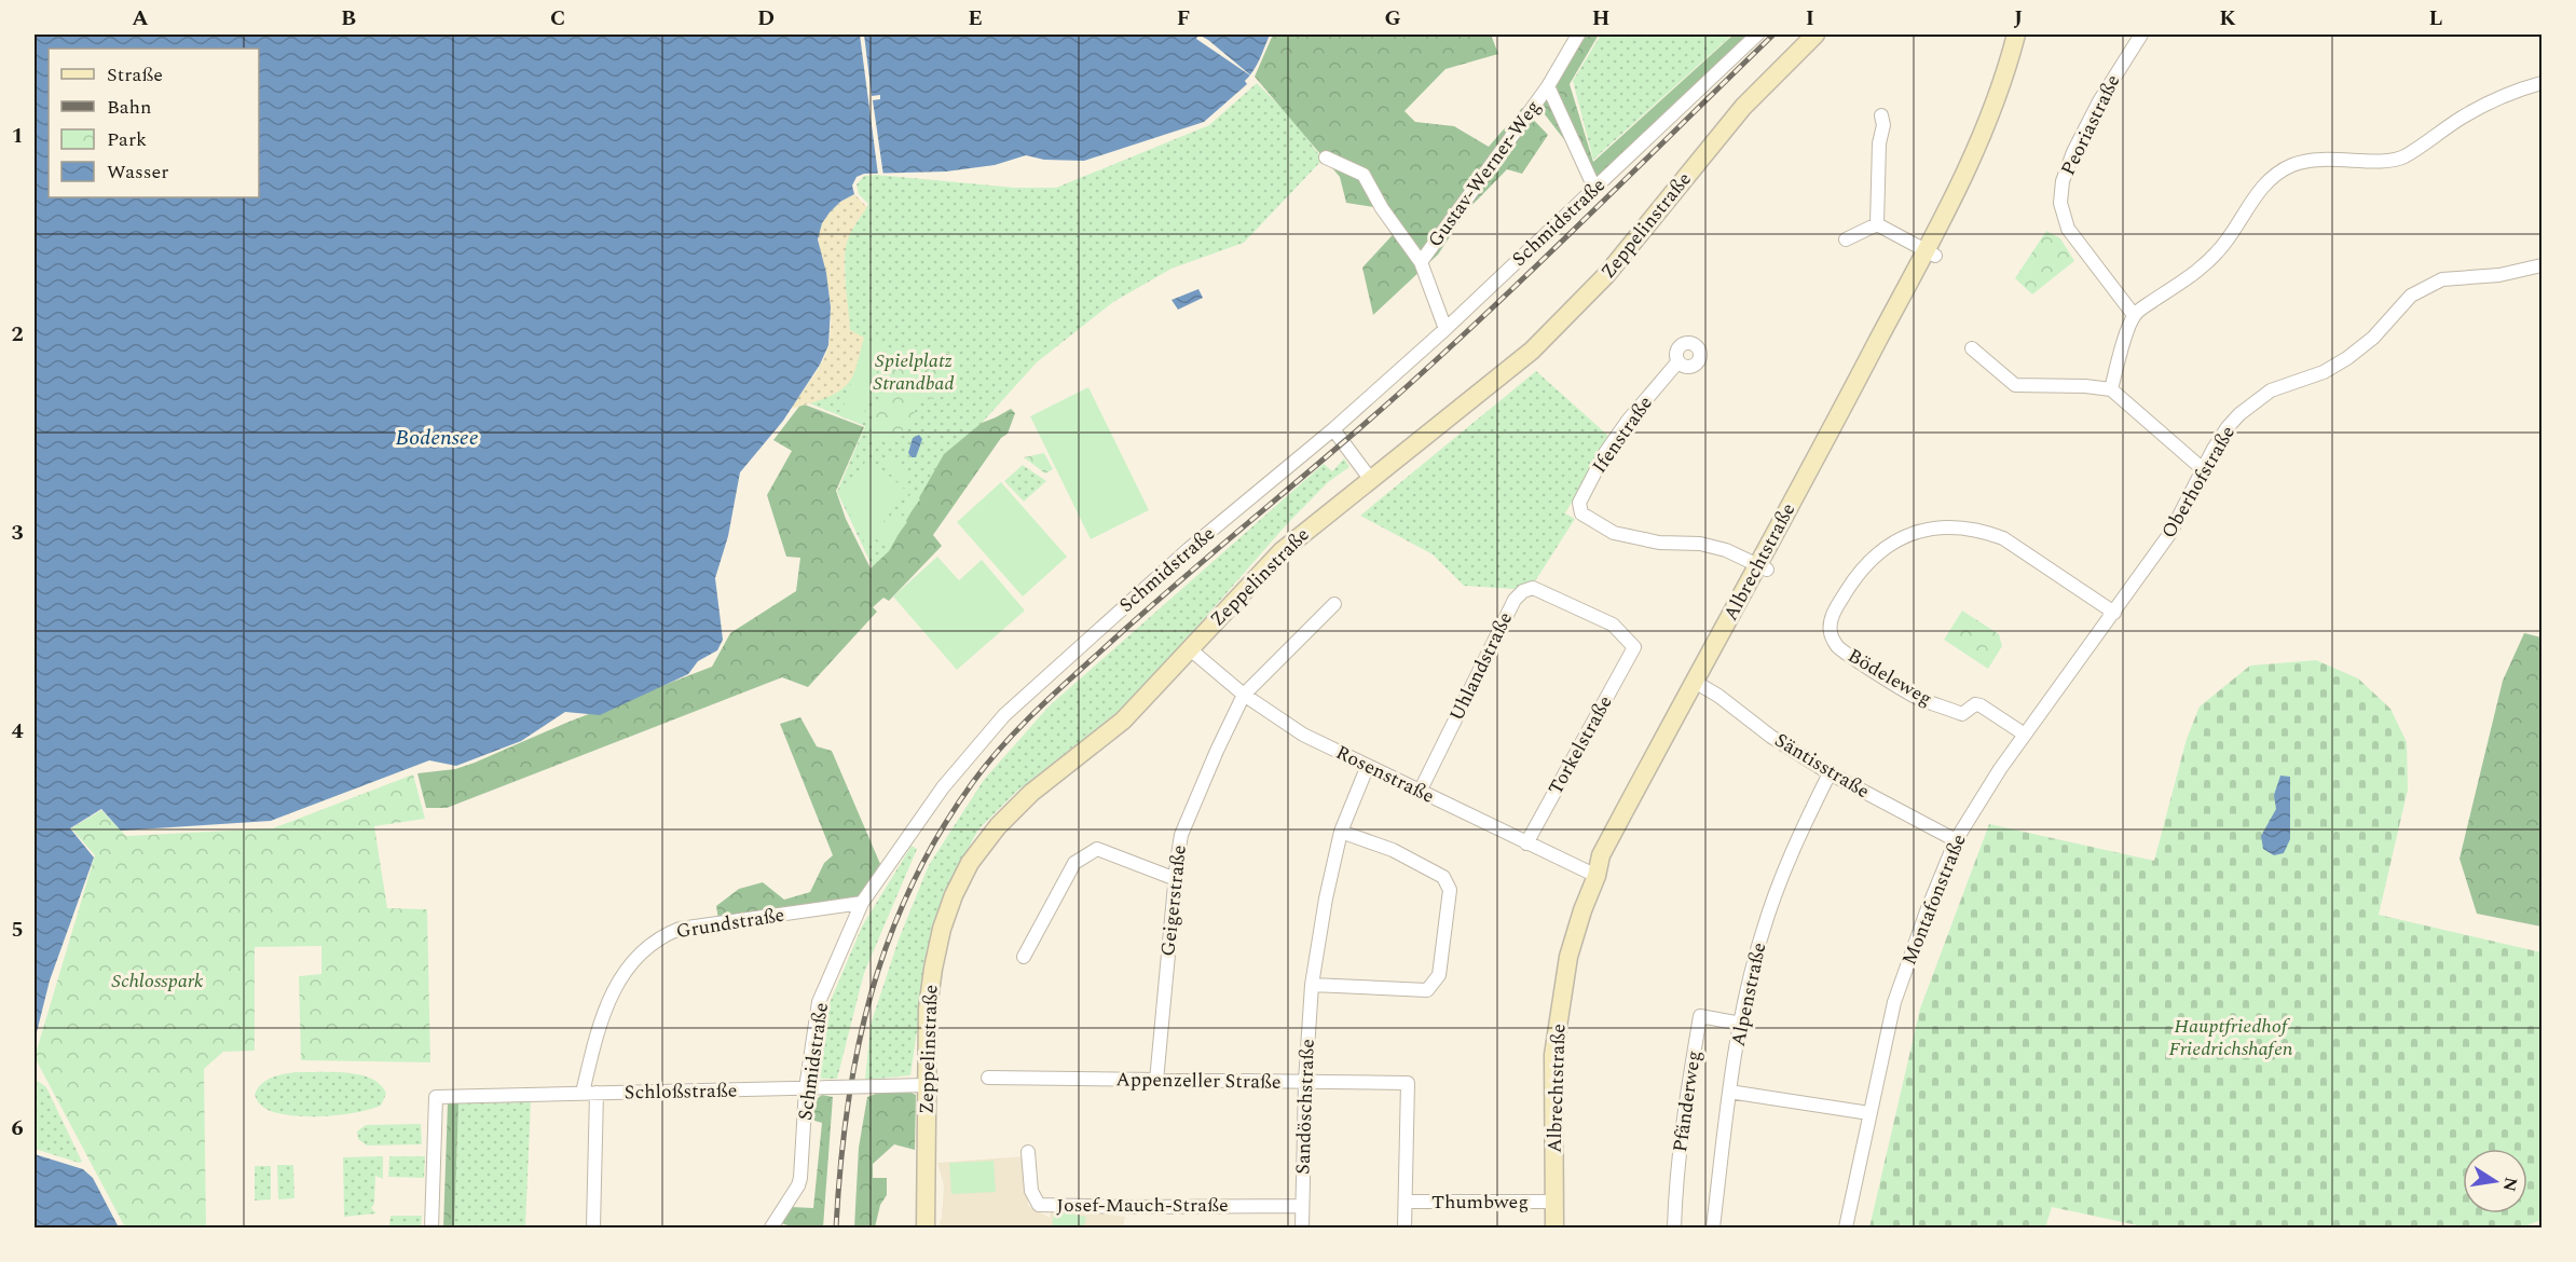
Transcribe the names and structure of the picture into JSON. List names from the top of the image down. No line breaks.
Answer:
{"streets":{"main road":["Zeppelinstraße","Albrechtstraße"],"street":["Peoriastraße","Gustav-Werner-Weg","Schmidstraße","Ifenstraße","Oberhofstraße","Uhlandstraße","Bödeleweg","Torkelstraße","Säntisstraße","Rosenstraße","Montafonstraße","Geigerstraße","Grundstraße","Alpenstraße","Appenzeller Straße","Schloßstraße","Pfänderweg","Sandöschstraße","Thumbweg","Josef-Mauch-Straße"]},"crossings":[["Gustav-Werner-Weg","Schmidstraße"],["Schmidstraße","Grundstraße"],["Schmidstraße","Schloßstraße"],["Zeppelinstraße","Rosenstraße"],["Zeppelinstraße","Schloßstraße"],["Ifenstraße","Albrechtstraße"],["Oberhofstraße","Bödeleweg"],["Oberhofstraße","Montafonstraße"],["Albrechtstraße","Säntisstraße"],["Albrechtstraße","Rosenstraße"],["Albrechtstraße","Thumbweg"],["Uhlandstraße","Torkelstraße"],["Uhlandstraße","Rosenstraße"],["Bödeleweg","Montafonstraße"],["Torkelstraße","Rosenstraße"],["Säntisstraße","Montafonstraße"],["Säntisstraße","Alpenstraße"],["Rosenstraße","Geigerstraße"],["Rosenstraße","Sandöschstraße"],["Geigerstraße","Appenzeller Straße"],["Grundstraße","Schloßstraße"],["Alpenstraße","Pfänderweg"],["Appenzeller Straße","Sandöschstraße"],["Appenzeller Straße","Thumbweg"],["Sandöschstraße","Josef-Mauch-Straße"]],"water":["Bodensee"],"parks":["Spielplatz Strandbad","Schlosspark","Hauptfriedhof Friedrichshafen"],"legend":["Straße","Bahn","Park","Wasser"],"north":"right","grid":{"columns":["A","B","C","D","E","F","G","H","I","J","K","L"],"rows":["1","2","3","4","5","6"]}}
